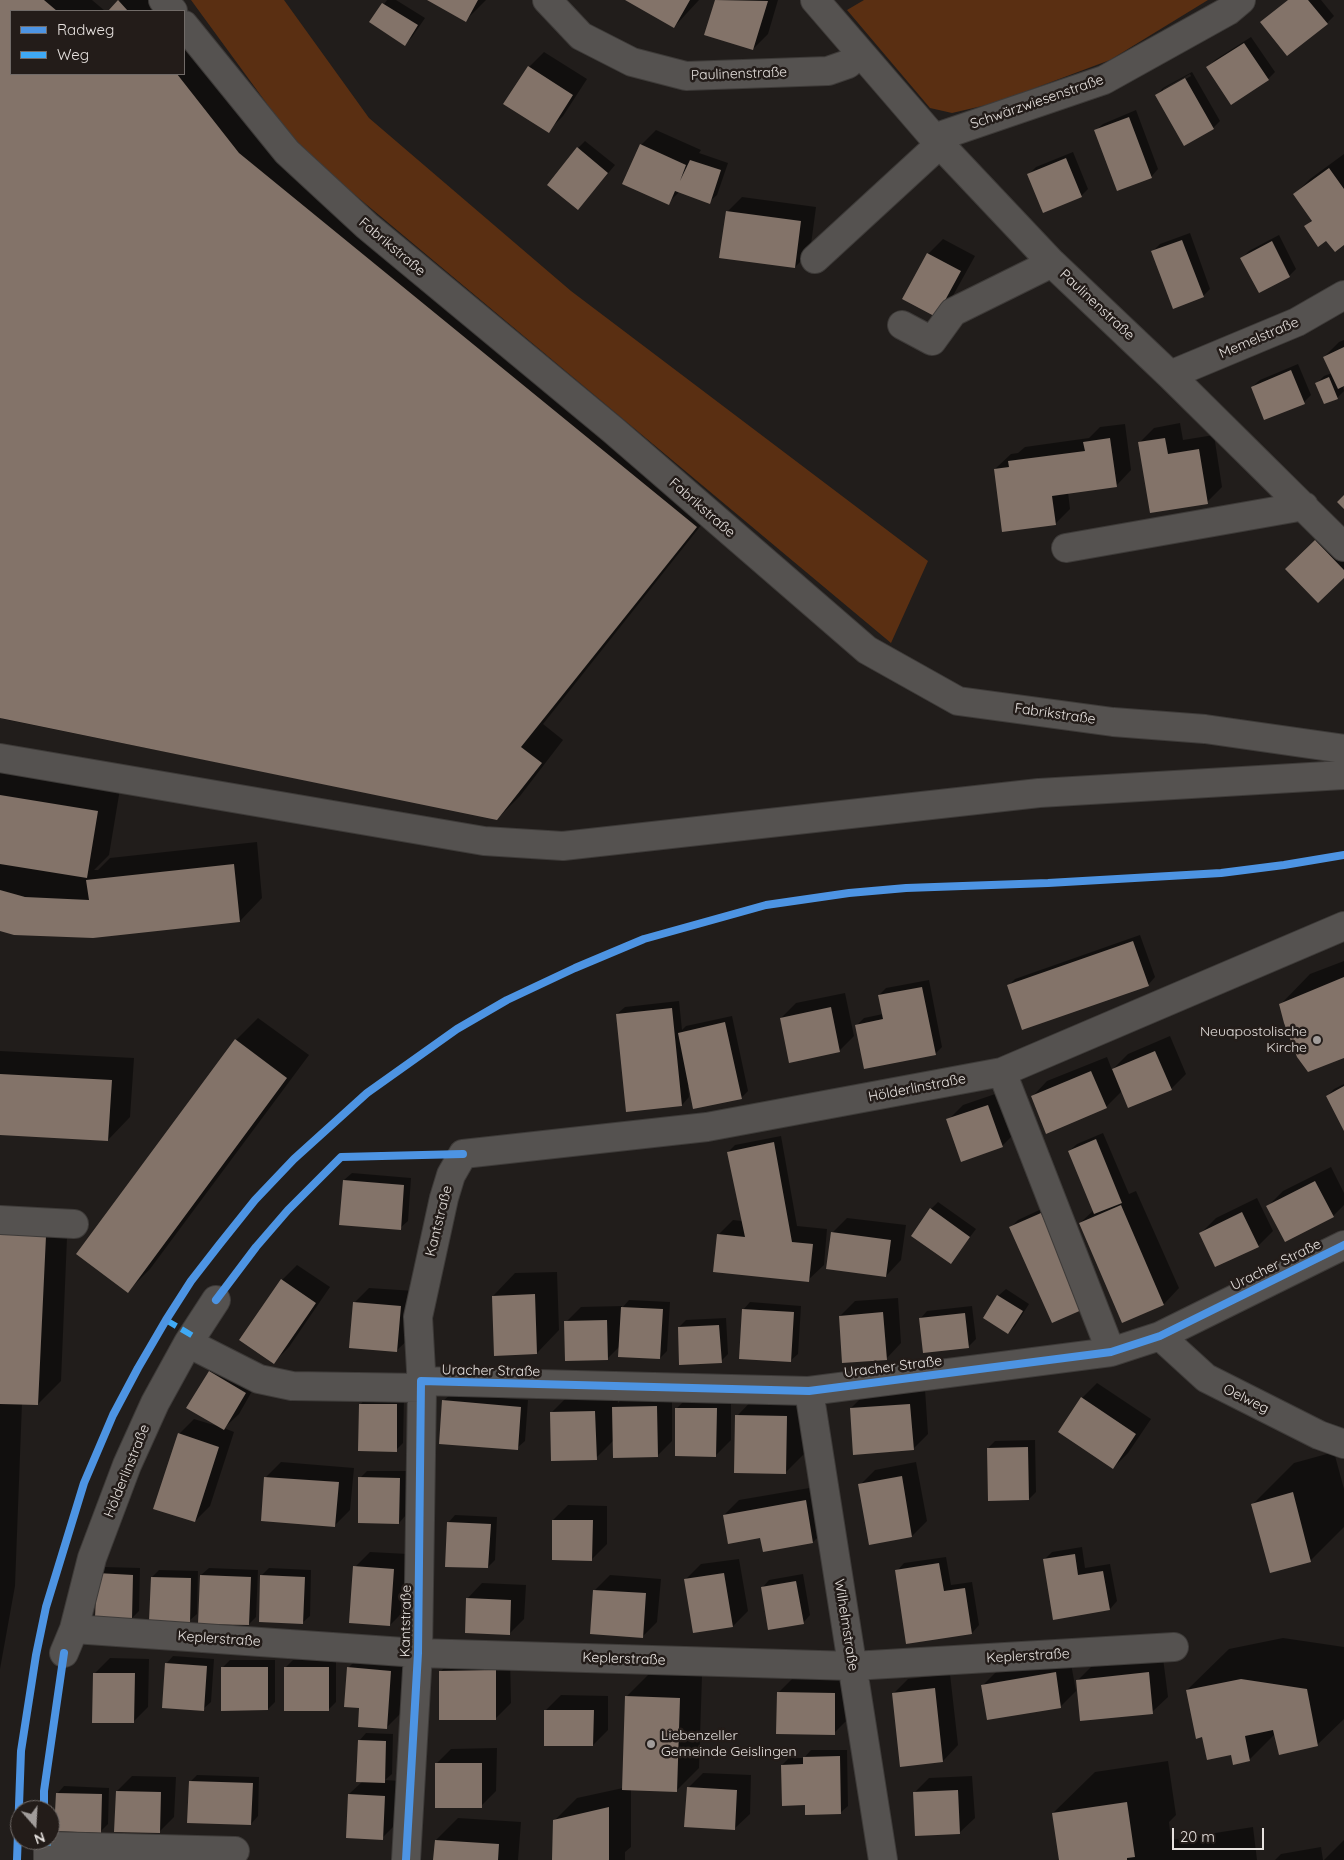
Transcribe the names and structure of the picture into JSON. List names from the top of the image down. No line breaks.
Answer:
{"streets":{"street":["Paulinenstraße","Schwärzwiesenstraße","Fabrikstraße","Memelstraße","Hölderlinstraße","Kantstraße","Uracher Straße","Oelweg","Wilhelmstraße","Keplerstraße"]},"crossings":[["Paulinenstraße","Schwärzwiesenstraße"],["Paulinenstraße","Memelstraße"],["Hölderlinstraße","Kantstraße"],["Hölderlinstraße","Uracher Straße"],["Hölderlinstraße","Keplerstraße"],["Kantstraße","Uracher Straße"],["Kantstraße","Keplerstraße"],["Uracher Straße","Oelweg"],["Uracher Straße","Wilhelmstraße"],["Wilhelmstraße","Keplerstraße"]],"places":["Neuapostolische Kirche","Liebenzeller Gemeinde Geislingen"],"legend":["Radweg","Weg"],"scale_bar":"20 m","north":"bottom"}
